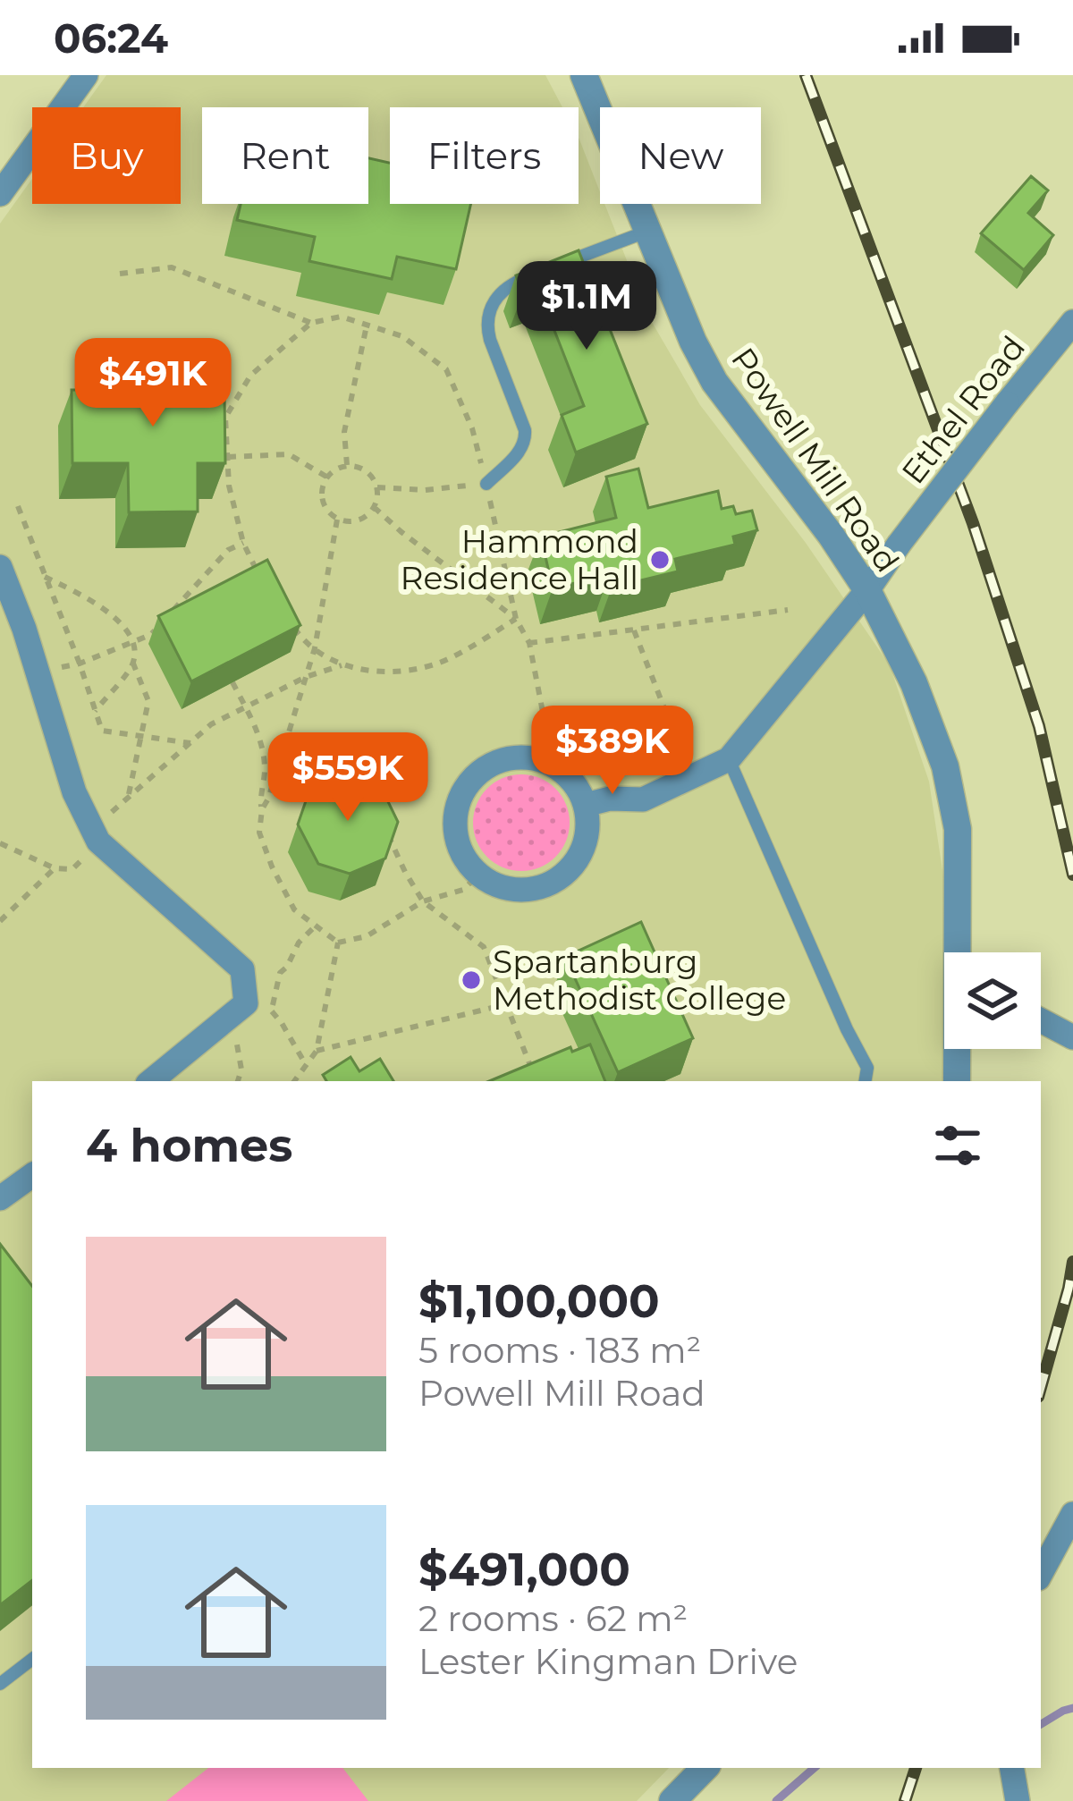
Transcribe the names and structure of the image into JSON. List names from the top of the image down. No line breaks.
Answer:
{"streets":{"street":["Ethel Road","Powell Mill Road"]},"crossings":[["Ethel Road","Powell Mill Road"]],"places":["Hammond Residence Hall","Spartanburg Methodist College"],"page":{"status":"06:24","chip":["Buy","Rent","Filters","New"],"price":["$1.1M","$491K","$389K","$559K"],"heading":"4 homes","list":[{"name":"$1,100,000","note":"5 rooms · 183 m² · Powell Mill Road"},{"name":"$491,000","note":"2 rooms · 62 m² · Lester Kingman Drive"}]}}
